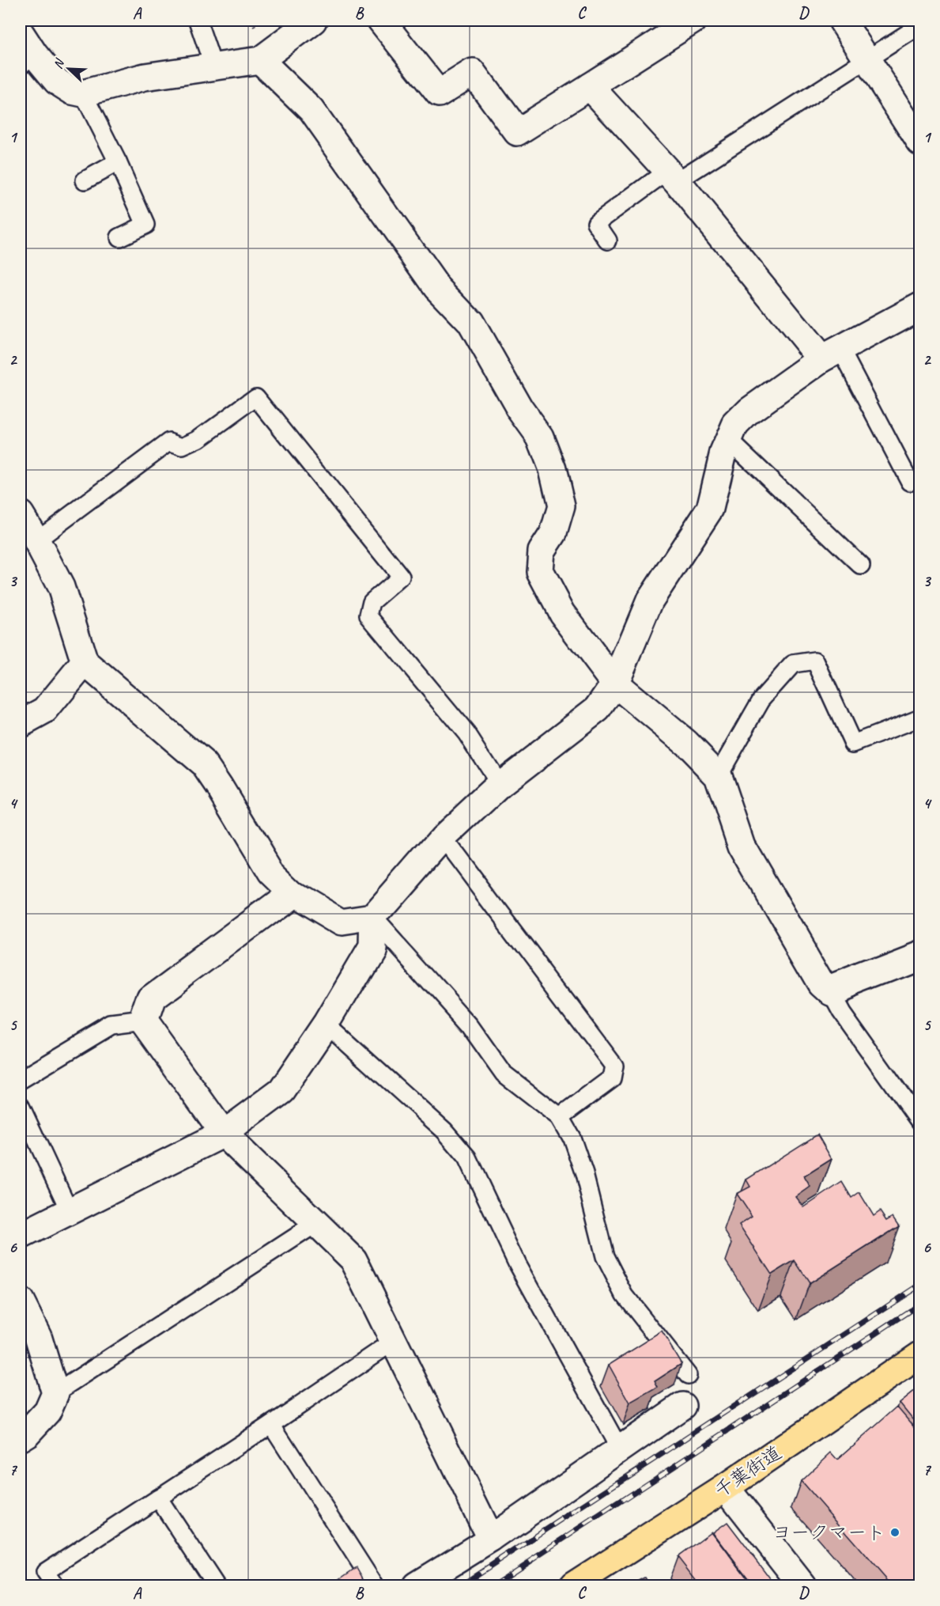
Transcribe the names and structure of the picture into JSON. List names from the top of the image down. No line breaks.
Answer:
{"streets":{"highway":["千葉街道"]},"places":["ヨークマート"],"north":"top left","grid":{"columns":["A","B","C","D"],"rows":["1","2","3","4","5","6","7"]}}
